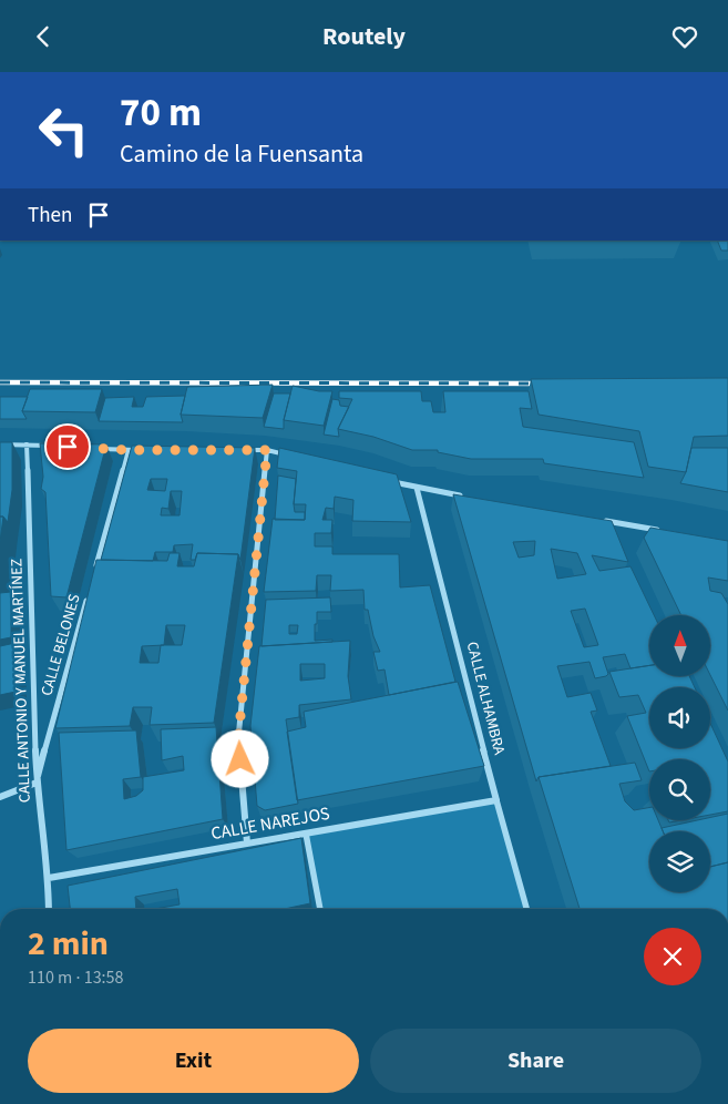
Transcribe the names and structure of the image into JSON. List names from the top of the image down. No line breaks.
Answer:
{"streets":{"street":["CALLE BELONES","CALLE ANTONIO Y MANUEL MARTÍNEZ","CALLE ALHAMBRA","CALLE NAREJOS"]},"crossings":[["CALLE BELONES","CALLE ANTONIO Y MANUEL MARTÍNEZ"],["CALLE ANTONIO Y MANUEL MARTÍNEZ","CALLE NAREJOS"],["CALLE ALHAMBRA","CALLE NAREJOS"]],"north":"top","page":{"header":"Routely","turn":["70 m","Camino de la Fuensanta"],"then":"Then","heading":["2 min","110 m · 13:58"],"buttons":["Exit","Share"]}}
